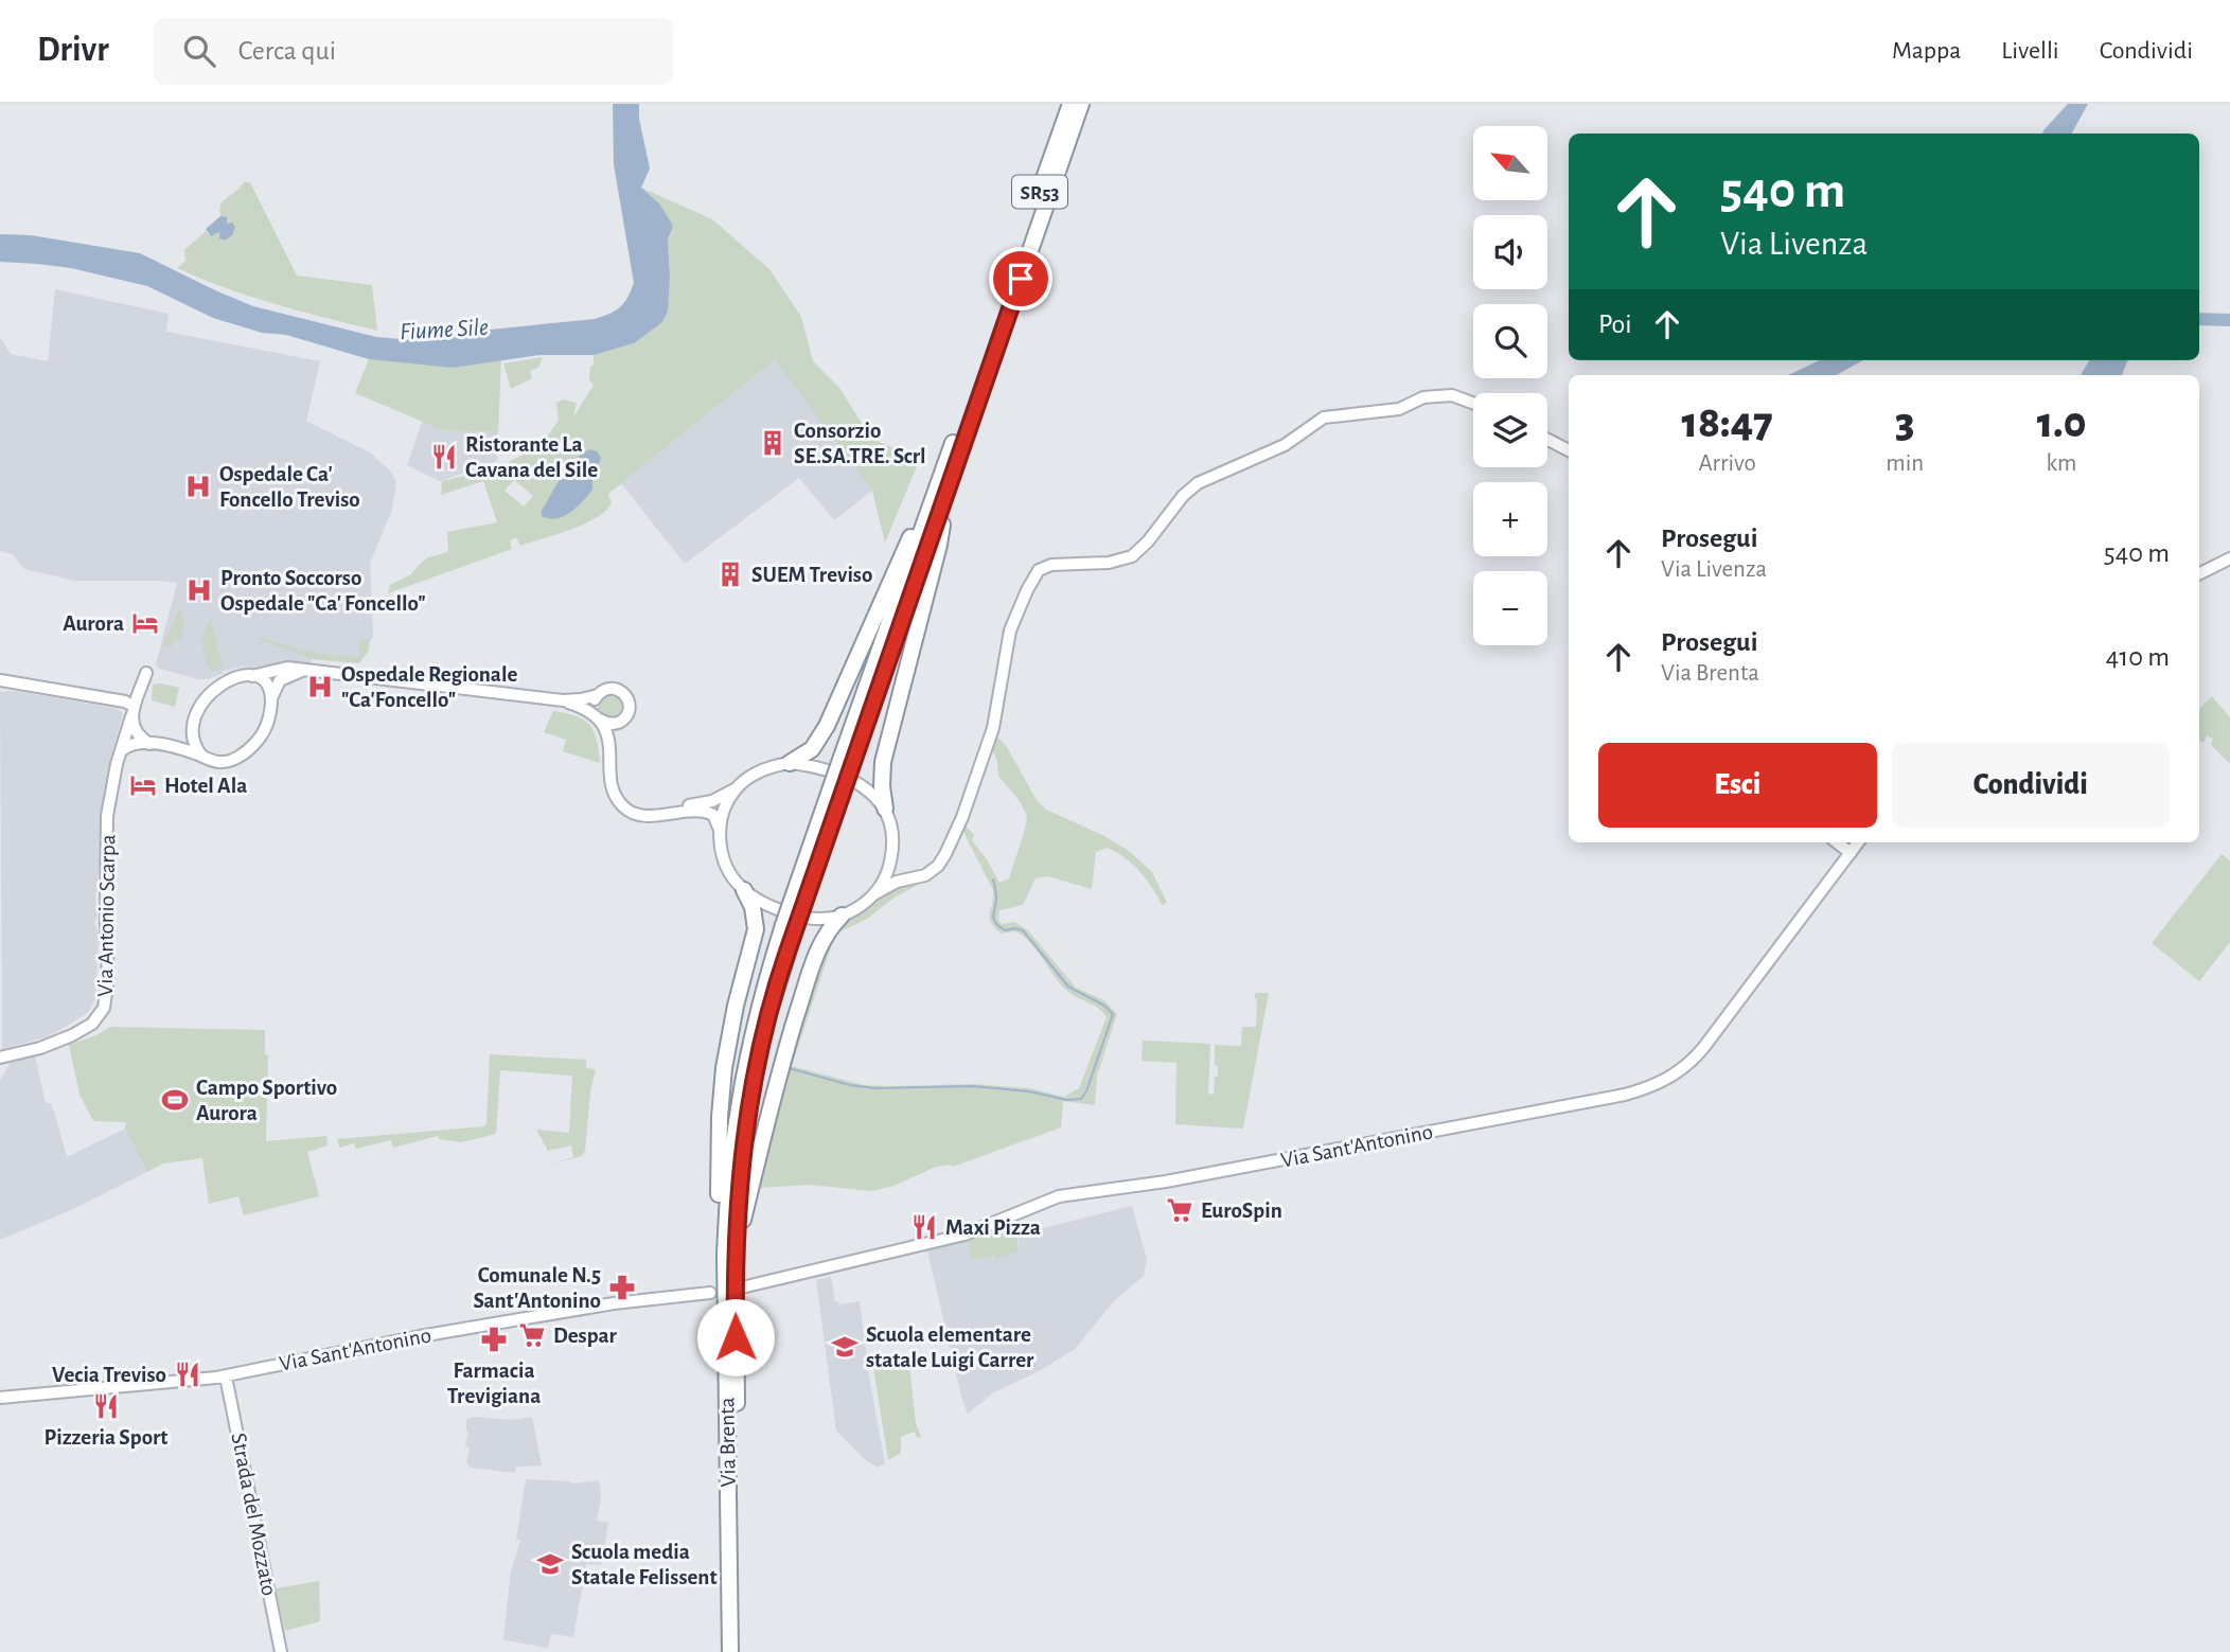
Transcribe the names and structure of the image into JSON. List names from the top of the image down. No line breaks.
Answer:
{"streets":{"highway":["SR53","Via Brenta"],"street":["Via Antonio Scarpa","Via Sant'Antonino","Strada del Mozzato"]},"crossings":[["SR53","Via Brenta"],["Via Sant'Antonino","Strada del Mozzato"]],"water":["Fiume Sile"],"places":{"building":["Consorzio SE.SA.TRE. Scrl","SUEM Treviso"],"restaurant":["Ristorante La Cavana del Sile","Maxi Pizza","Vecia Treviso","Pizzeria Sport"],"hospital":["Ospedale Ca' Foncello Treviso","Pronto Soccorso Ospedale \"Ca' Foncello\"","Ospedale Regionale \"Ca'Foncello\""],"hotel":["Aurora","Hotel Ala"],"sports":["Campo Sportivo Aurora"],"supermarket":["EuroSpin","Despar"],"pharmacy":["Comunale N.5 Sant'Antonino","Farmacia Trevigiana"],"school or university":["Scuola elementare statale Luigi Carrer","Scuola media Statale Felissent"]},"north":"top left","page":{"header":"Drivr","search":"Cerca qui","nav":["Mappa","Livelli","Condividi"],"map_buttons":["+","−"],"turn":["540 m","Via Livenza"],"then":"Poi","eta":["18:47","Arrivo","3","min","1.0","km"],"list":[{"name":"Prosegui","note":"Via Livenza","value":"540 m"},{"name":"Prosegui","note":"Via Brenta","value":"410 m"}],"buttons":["Esci","Condividi"]}}
